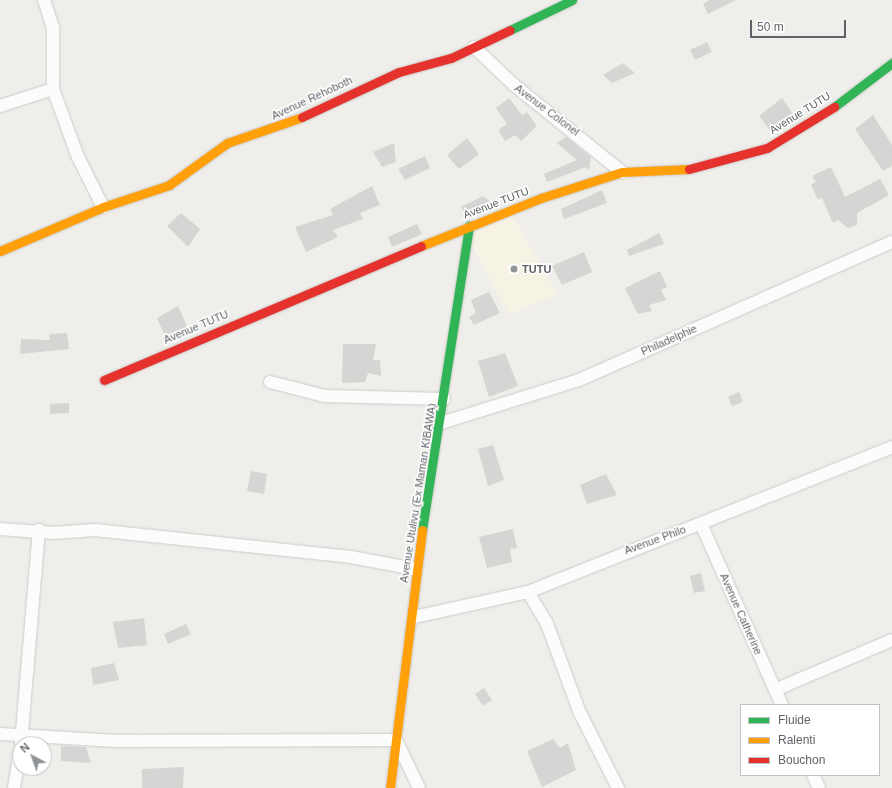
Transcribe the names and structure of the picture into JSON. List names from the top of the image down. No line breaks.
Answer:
{"streets":{"street":["Avenue Rehoboth","Avenue Colonel","Avenue TUTU","Philadelphie","Avenue Utulivu (Ex Maman KIBAWA)","Avenue Philo","Avenue Catherine"]},"crossings":[["Avenue Rehoboth","Avenue Colonel"],["Avenue Colonel","Avenue TUTU"],["Avenue TUTU","Avenue Utulivu (Ex Maman KIBAWA)"],["Philadelphie","Avenue Utulivu (Ex Maman KIBAWA)"],["Avenue Utulivu (Ex Maman KIBAWA)","Avenue Philo"],["Avenue Philo","Avenue Catherine"]],"places":["TUTU"],"legend":["Fluide","Ralenti","Bouchon"],"scale_bar":"50 m","north":"top left"}
